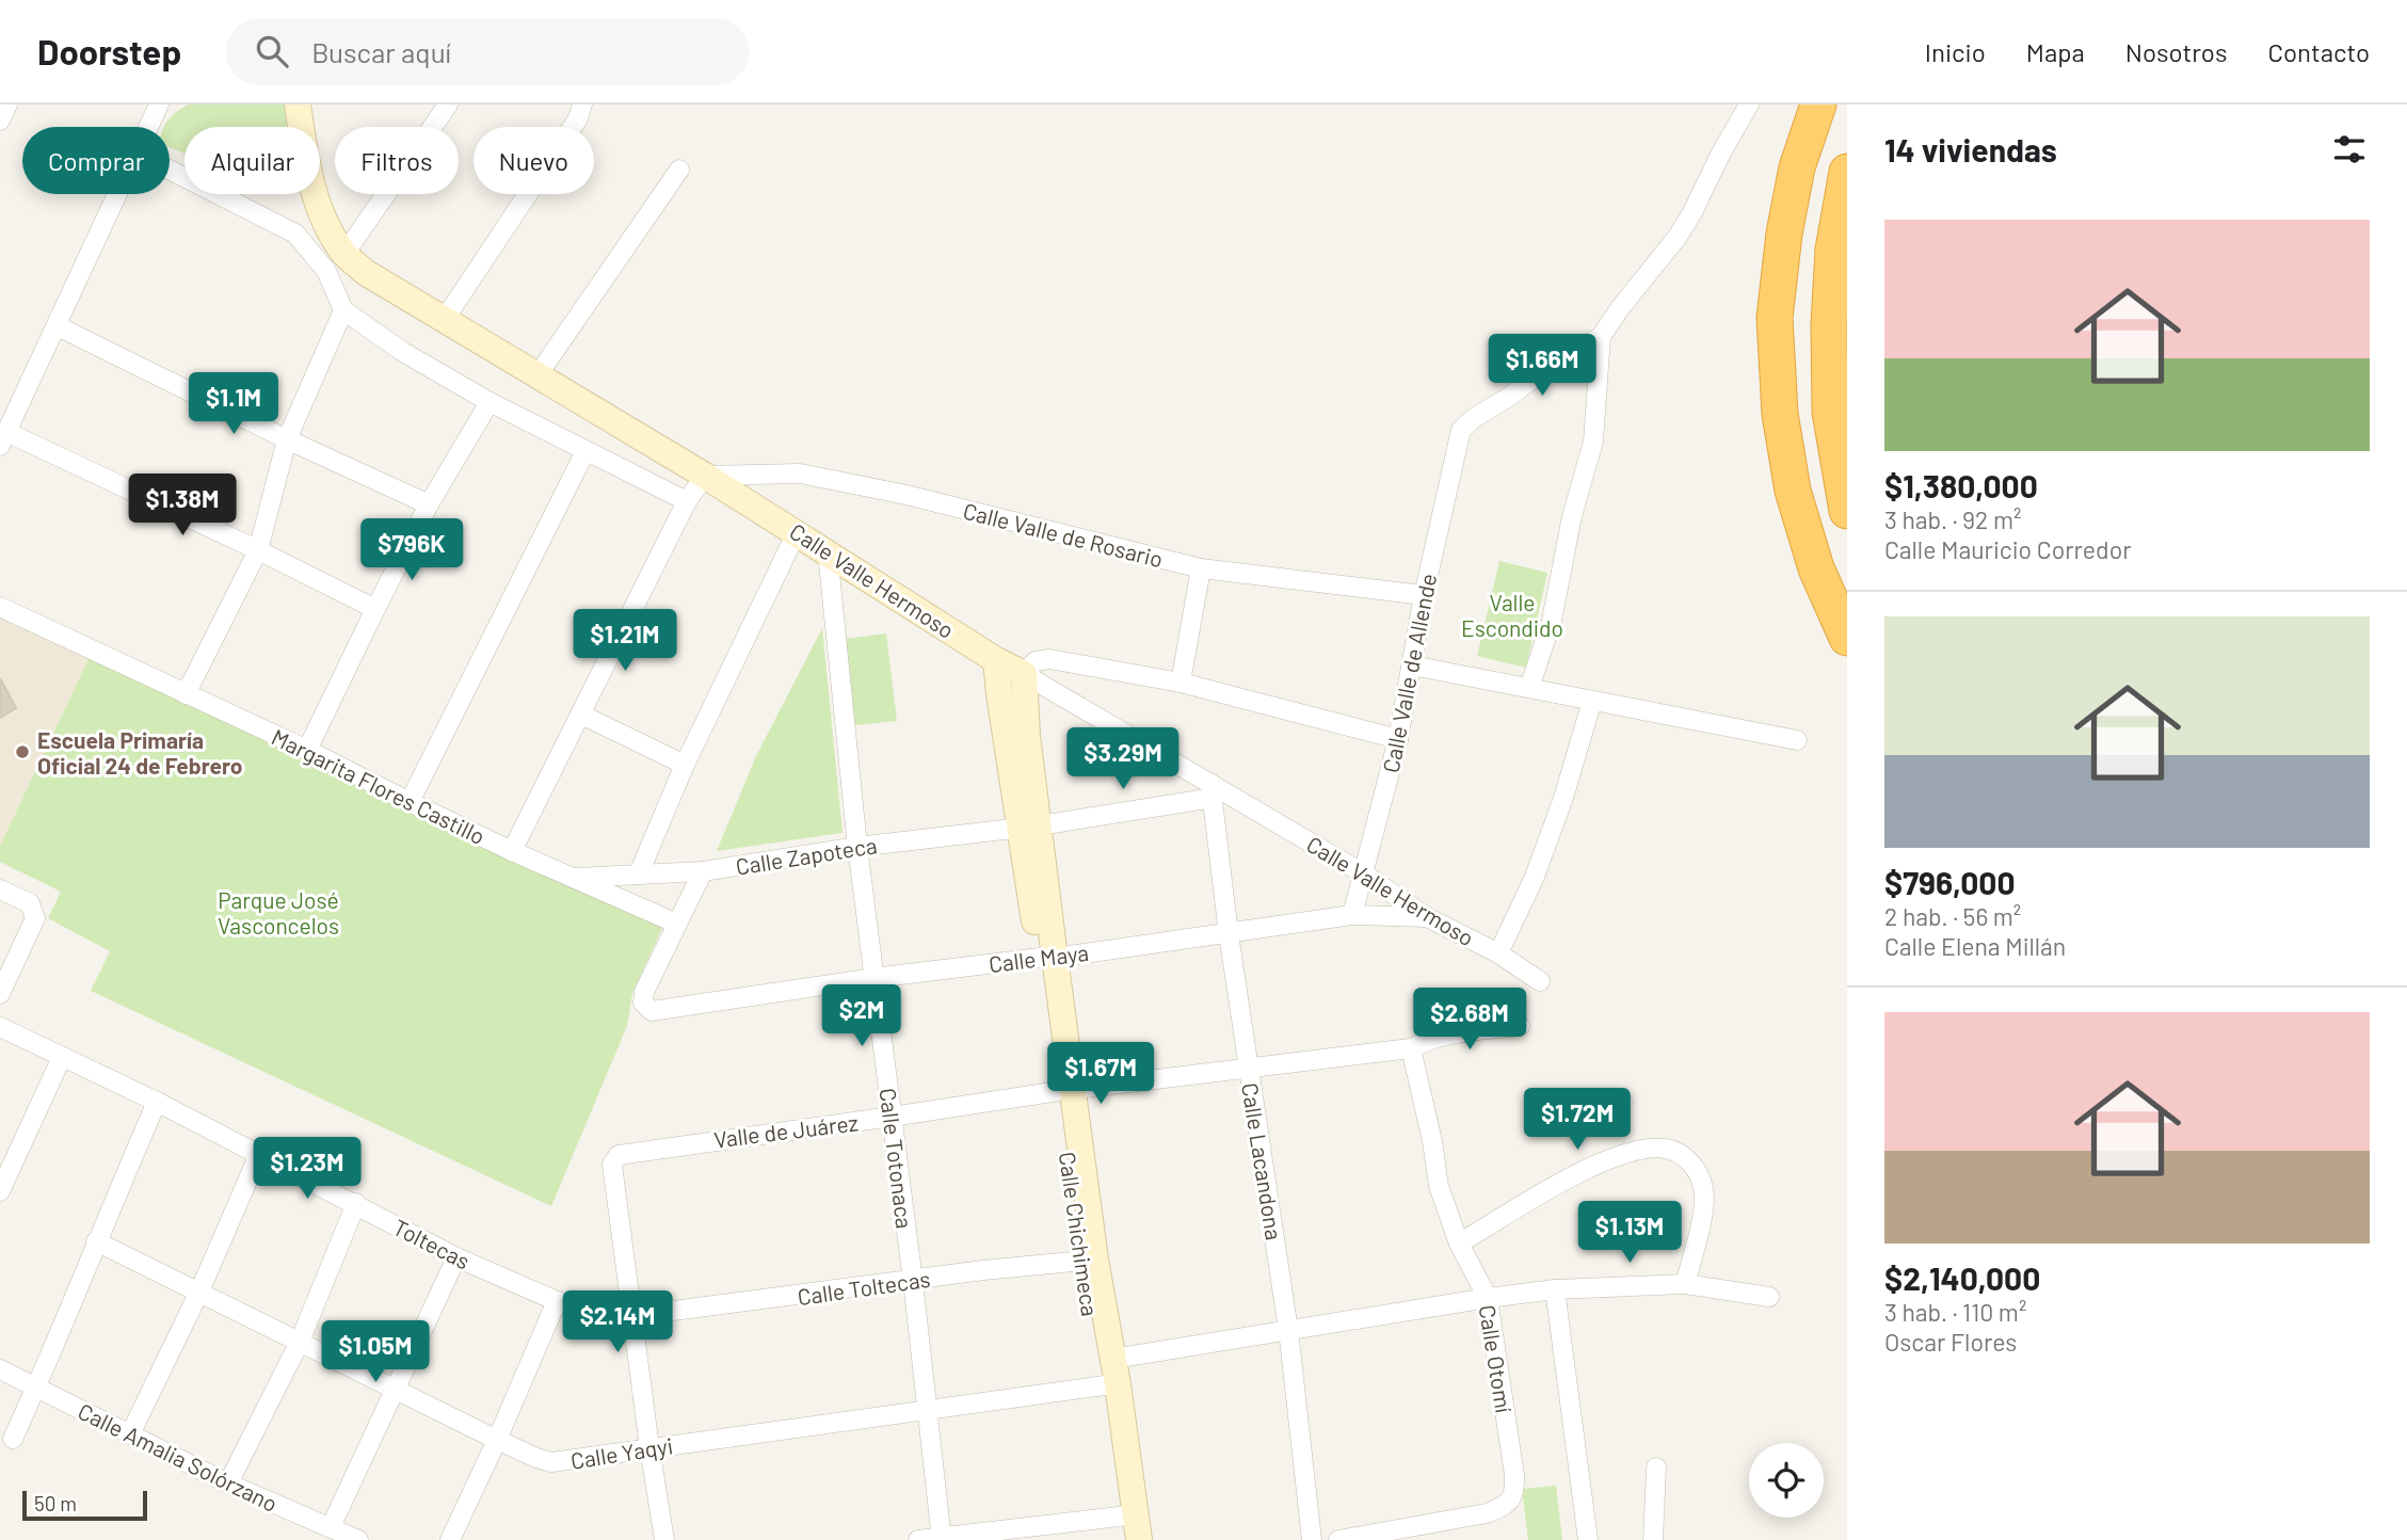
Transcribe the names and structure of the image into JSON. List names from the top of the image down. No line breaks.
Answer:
{"streets":{"main road":["Calle Valle Hermoso","Calle Chichimeca"],"street":["Calle Valle de Rosario","Calle Valle de Allende","Margarita Flores Castillo","Calle Zapoteca","Calle Maya","Valle de Juárez","Calle Totonaca","Calle Lacandona","Toltecas","Calle Toltecas","Calle Otomí","Calle Yaqyi","Calle Amalia Solórzano"]},"crossings":[["Calle Valle de Rosario","Calle Valle Hermoso"],["Calle Valle de Rosario","Calle Valle de Allende"],["Calle Valle Hermoso","Calle Valle de Allende"],["Calle Valle Hermoso","Calle Zapoteca"],["Calle Valle Hermoso","Calle Maya"],["Calle Valle Hermoso","Calle Totonaca"],["Calle Valle Hermoso","Calle Lacandona"],["Calle Valle Hermoso","Calle Chichimeca"],["Calle Valle de Allende","Calle Maya"],["Margarita Flores Castillo","Calle Zapoteca"],["Margarita Flores Castillo","Calle Maya"],["Calle Zapoteca","Calle Totonaca"],["Calle Zapoteca","Calle Lacandona"],["Calle Zapoteca","Calle Chichimeca"],["Calle Maya","Calle Totonaca"],["Calle Maya","Calle Lacandona"],["Calle Maya","Calle Chichimeca"],["Valle de Juárez","Calle Totonaca"],["Valle de Juárez","Calle Lacandona"],["Valle de Juárez","Calle Chichimeca"],["Valle de Juárez","Toltecas"],["Valle de Juárez","Calle Toltecas"],["Valle de Juárez","Calle Otomí"],["Calle Totonaca","Calle Toltecas"],["Calle Totonaca","Calle Yaqyi"],["Calle Chichimeca","Calle Toltecas"],["Calle Chichimeca","Calle Yaqyi"],["Toltecas","Calle Toltecas"]],"parks":["Valle Escondido","Parque José Vasconcelos"],"places":["Escuela Primaría Oficial 24 de Febrero"],"scale_bar":"50 m","page":{"header":"Doorstep","search":"Buscar aquí","nav":["Inicio","Mapa","Nosotros","Contacto"],"heading":"14 viviendas","chip":["Comprar","Alquilar","Filtros","Nuevo"],"list":[{"name":"$1,380,000","note":"3 hab. · 92 m² · Calle Mauricio Corredor"},{"name":"$796,000","note":"2 hab. · 56 m² · Calle Elena Millán"},{"name":"$2,140,000","note":"3 hab. · 110 m² · Oscar Flores"}],"price":["$1.66M","$1.1M","$1.38M","$796K","$1.21M","$3.29M","$2M","$2.68M","$1.67M","$1.72M","$1.23M","$1.13M","$2.14M","$1.05M"],"scale":"50 m"}}
